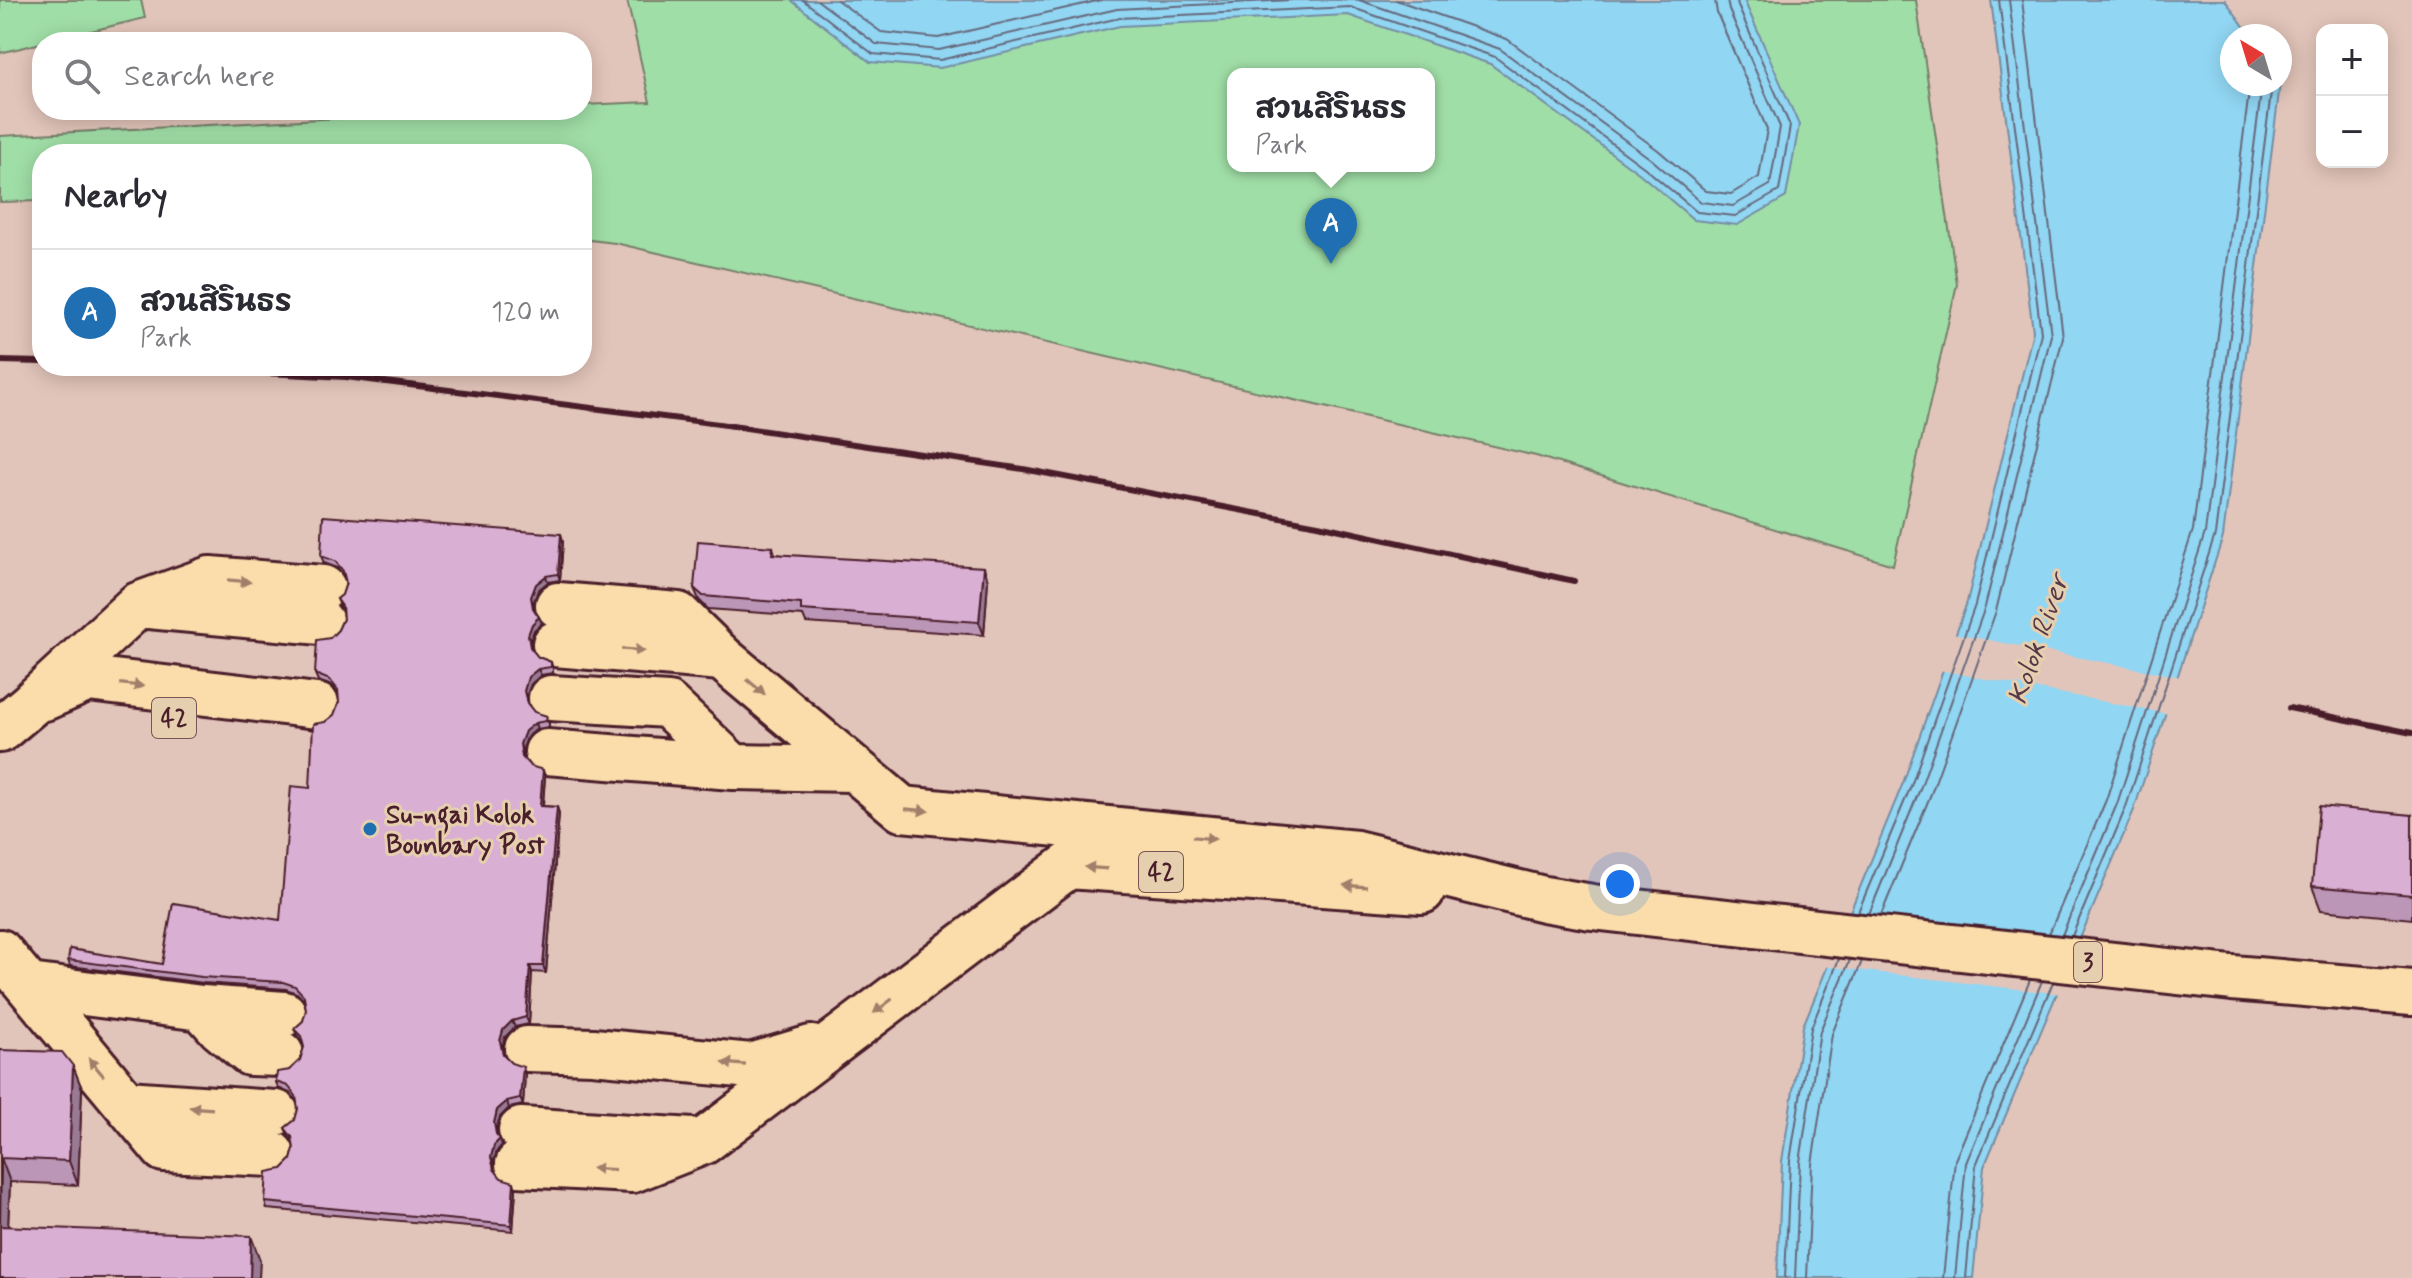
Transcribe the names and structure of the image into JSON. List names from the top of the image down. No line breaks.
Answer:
{"streets":{"highway":["42","3"]},"crossings":[["42","3"]],"water":["Kolok River"],"places":["Su-ngai Kolok Bounbary Post"],"north":"top left","page":{"map_buttons":["+","−"],"search":"Search here","popup":["สวนสิรินธร","Park"],"heading":"Nearby","pins":"A","list":[{"mark":"A","name":"สวนสิรินธร","note":"Park","value":"120 m"}]}}
